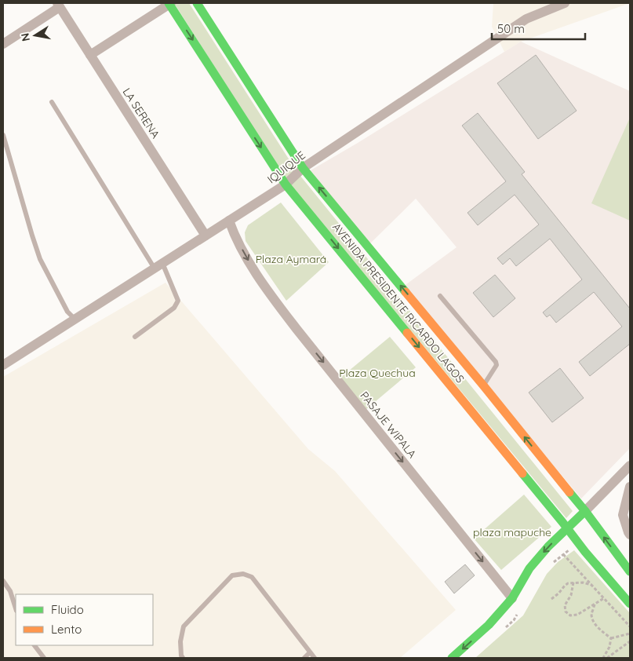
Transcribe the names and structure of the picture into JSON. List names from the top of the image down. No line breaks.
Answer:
{"streets":{"street":["LA SERENA","IQUIQUE","AVENIDA PRESIDENTE RICARDO LAGOS","PASAJE WIPALA"]},"crossings":[["LA SERENA","IQUIQUE"],["IQUIQUE","AVENIDA PRESIDENTE RICARDO LAGOS"],["IQUIQUE","PASAJE WIPALA"]],"one_way":["PASAJE WIPALA"],"parks":["Plaza Aymará","Plaza Quechua","plaza mapuche"],"legend":["Fluido","Lento"],"scale_bar":"50 m","north":"left"}
